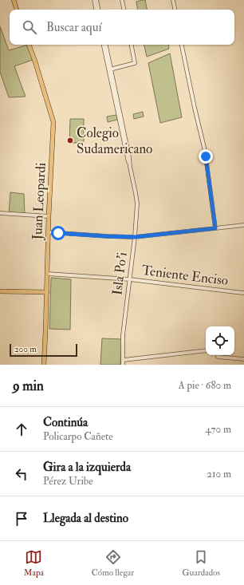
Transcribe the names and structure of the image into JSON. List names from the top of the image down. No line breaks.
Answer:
{"streets":{"main road":["Juan Leopardi"],"street":["Isla Po'i","Teniente Enciso"]},"crossings":[["Juan Leopardi","Teniente Enciso"],["Isla Po'i","Teniente Enciso"]],"places":["Colegio Sudamericano"],"scale_bar":"200 m","page":{"search":"Buscar aquí","scale":"200 m","heading":["9 min","A pie · 680 m"],"list":[["Continúa","Policarpo Cañete","470 m"],["Gira a la izquierda","Pérez Uribe","210 m"],"Llegada al destino"],"nav":["Mapa","Cómo llegar","Guardados"]}}
